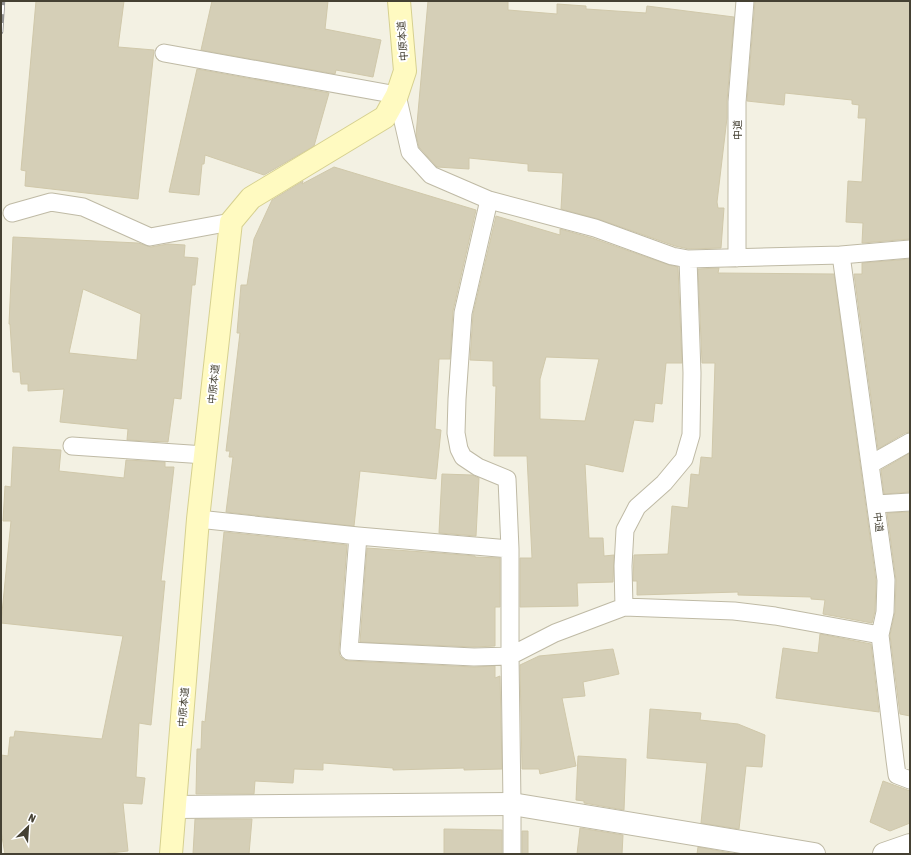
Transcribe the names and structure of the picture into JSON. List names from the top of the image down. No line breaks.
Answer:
{"streets":{"street":["中原本道"],"lane":["中道"]},"north":"top right"}
